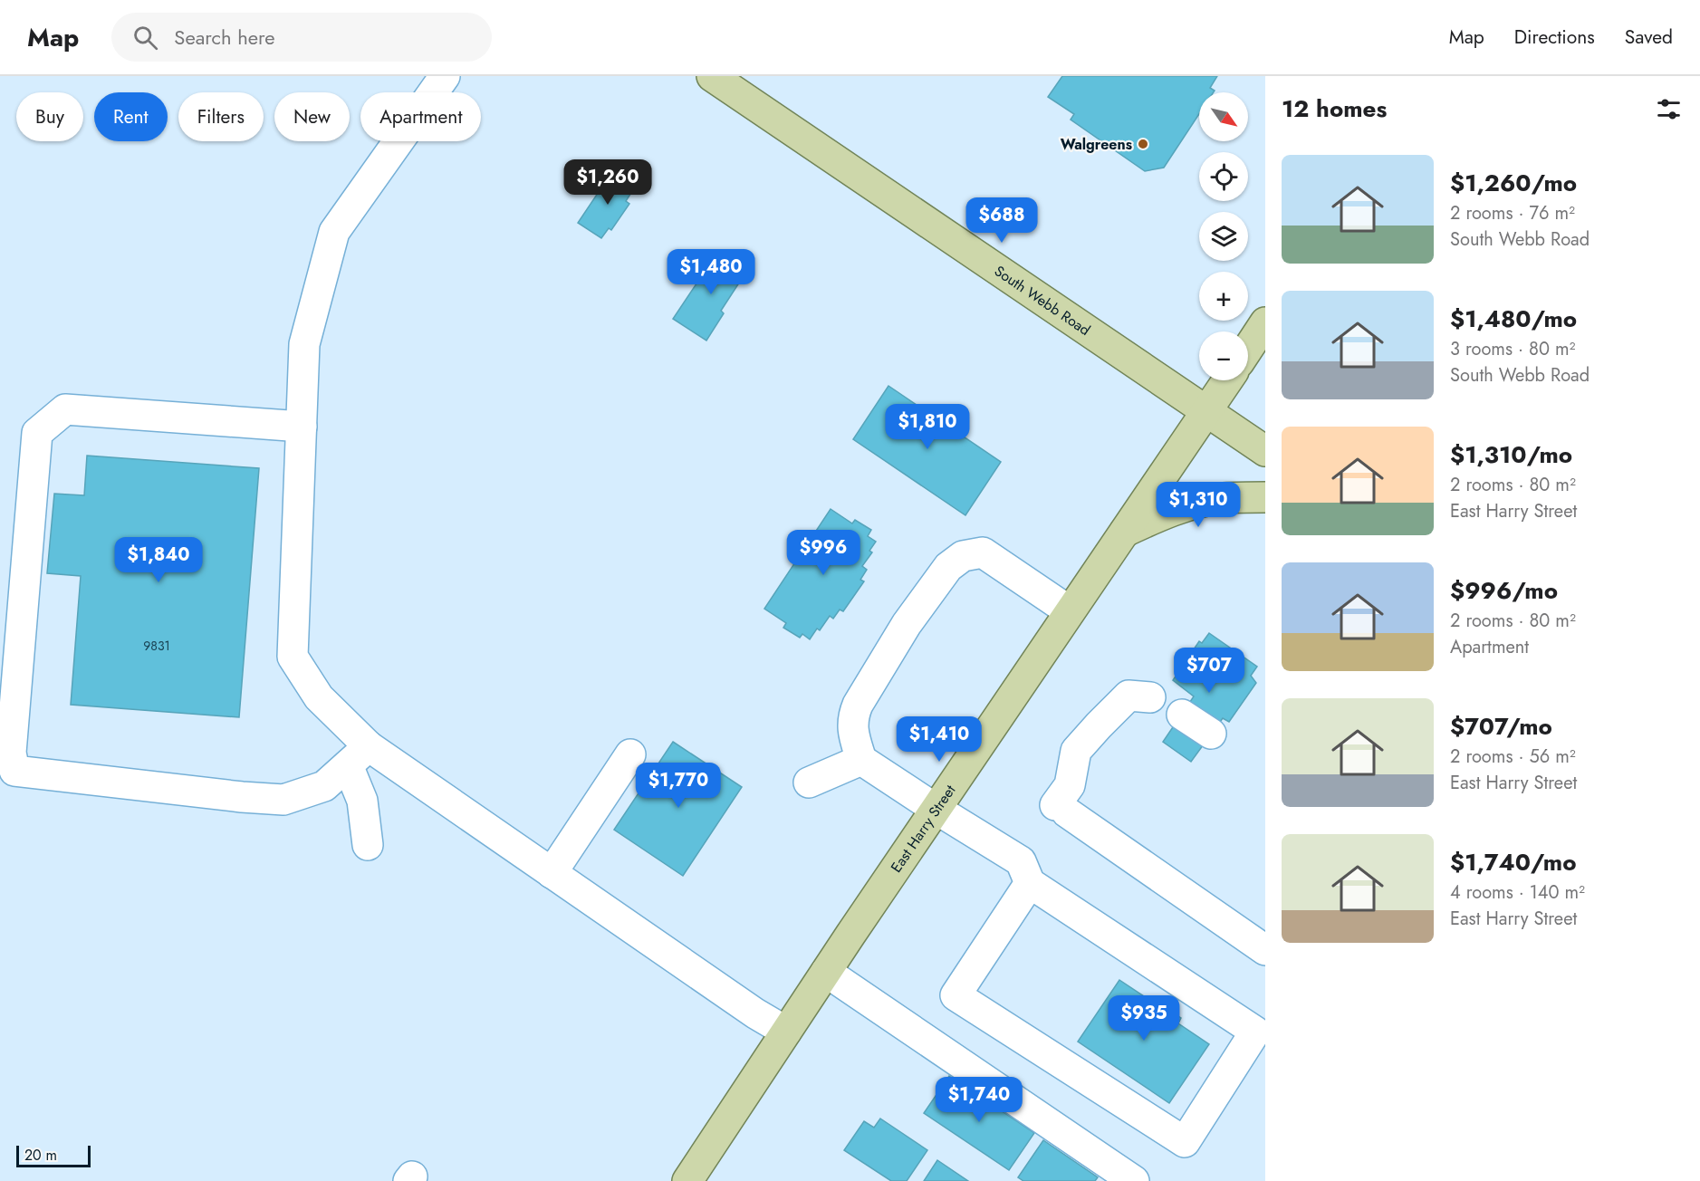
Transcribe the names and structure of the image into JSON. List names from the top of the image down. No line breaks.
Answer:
{"streets":{"main road":["South Webb Road","East Harry Street"]},"crossings":[["South Webb Road","East Harry Street"]],"places":["Walgreens"],"house_numbers":["9831"],"scale_bar":"20 m","north":"bottom right","page":{"header":"Map","search":"Search here","nav":["Map","Directions","Saved"],"heading":"12 homes","map_buttons":["+","−"],"chip":["Buy","Rent","Filters","New","Apartment"],"list":[{"name":"$1,260/mo","note":"2 rooms · 76 m² · South Webb Road"},{"name":"$1,480/mo","note":"3 rooms · 80 m² · South Webb Road"},{"name":"$1,310/mo","note":"2 rooms · 80 m² · East Harry Street"},{"name":"$996/mo","note":"2 rooms · 80 m² · Apartment"},{"name":"$707/mo","note":"2 rooms · 56 m² · East Harry Street"},{"name":"$1,740/mo","note":"4 rooms · 140 m² · East Harry Street"}],"price":["$1,260","$688","$1,480","$1,810","$1,310","$996","$1,840","$707","$1,410","$1,770","$935","$1,740"],"scale":"20 m"}}
